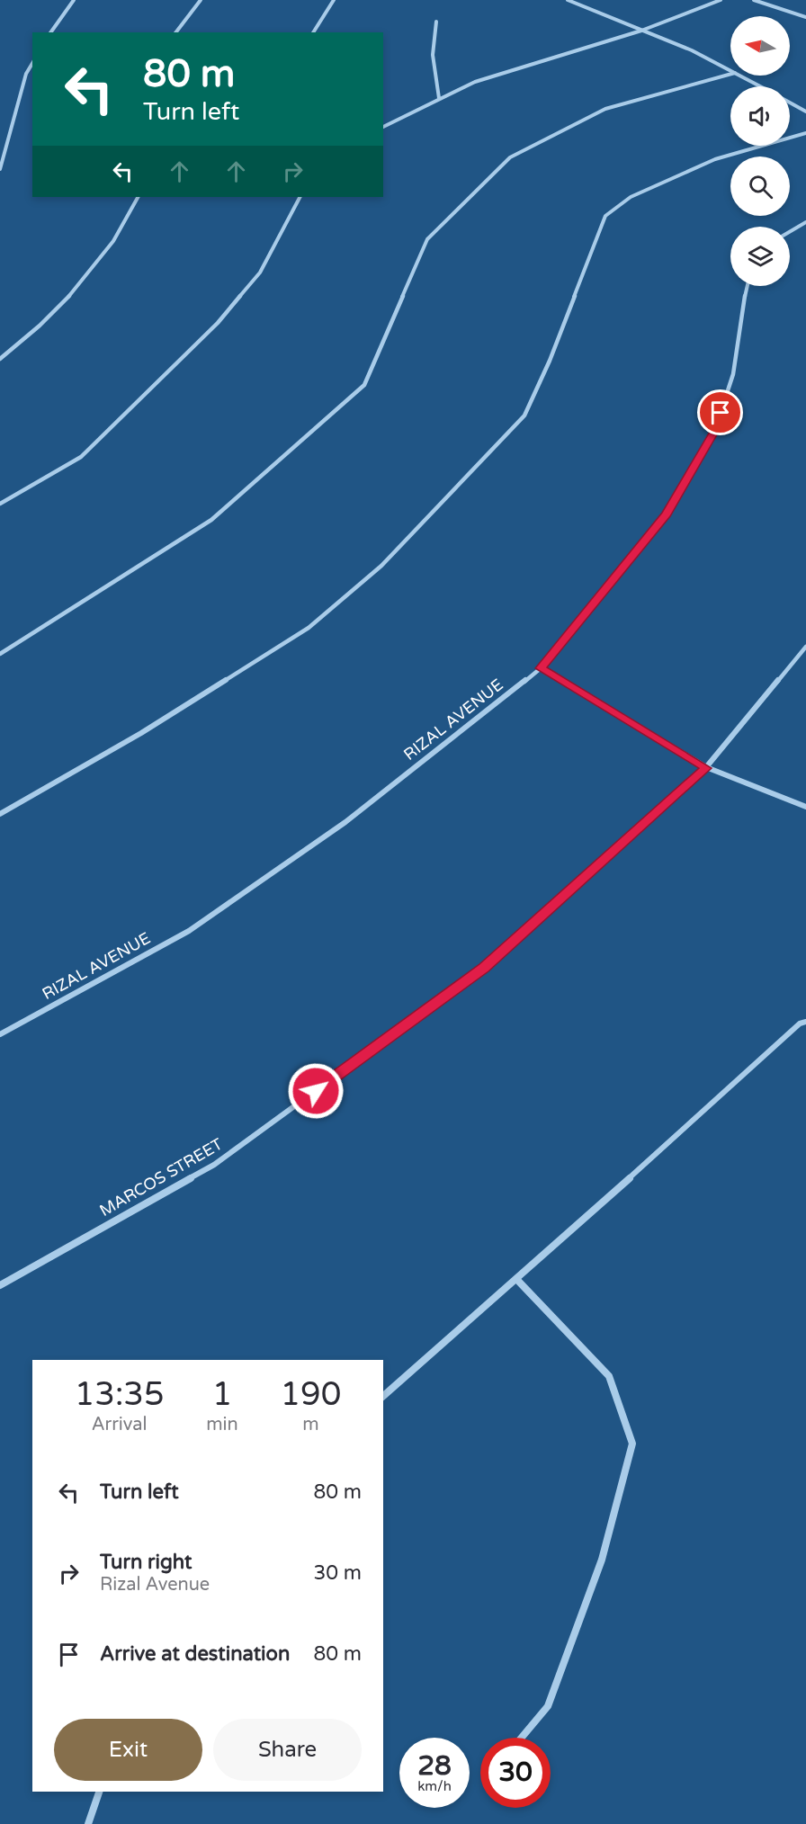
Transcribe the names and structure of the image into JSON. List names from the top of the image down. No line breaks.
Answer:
{"streets":{"street":["RIZAL AVENUE","MARCOS STREET"]},"north":"left","page":{"turn":["80 m","Turn left"],"eta":["13:35","Arrival","1","min","190","m"],"list":[{"name":"Turn left","value":"80 m"},{"name":"Turn right","note":"Rizal Avenue","value":"30 m"},{"name":"Arrive at destination","value":"80 m"}],"buttons":["Exit","Share"],"speed":"28 km/h","limit":"30"}}
